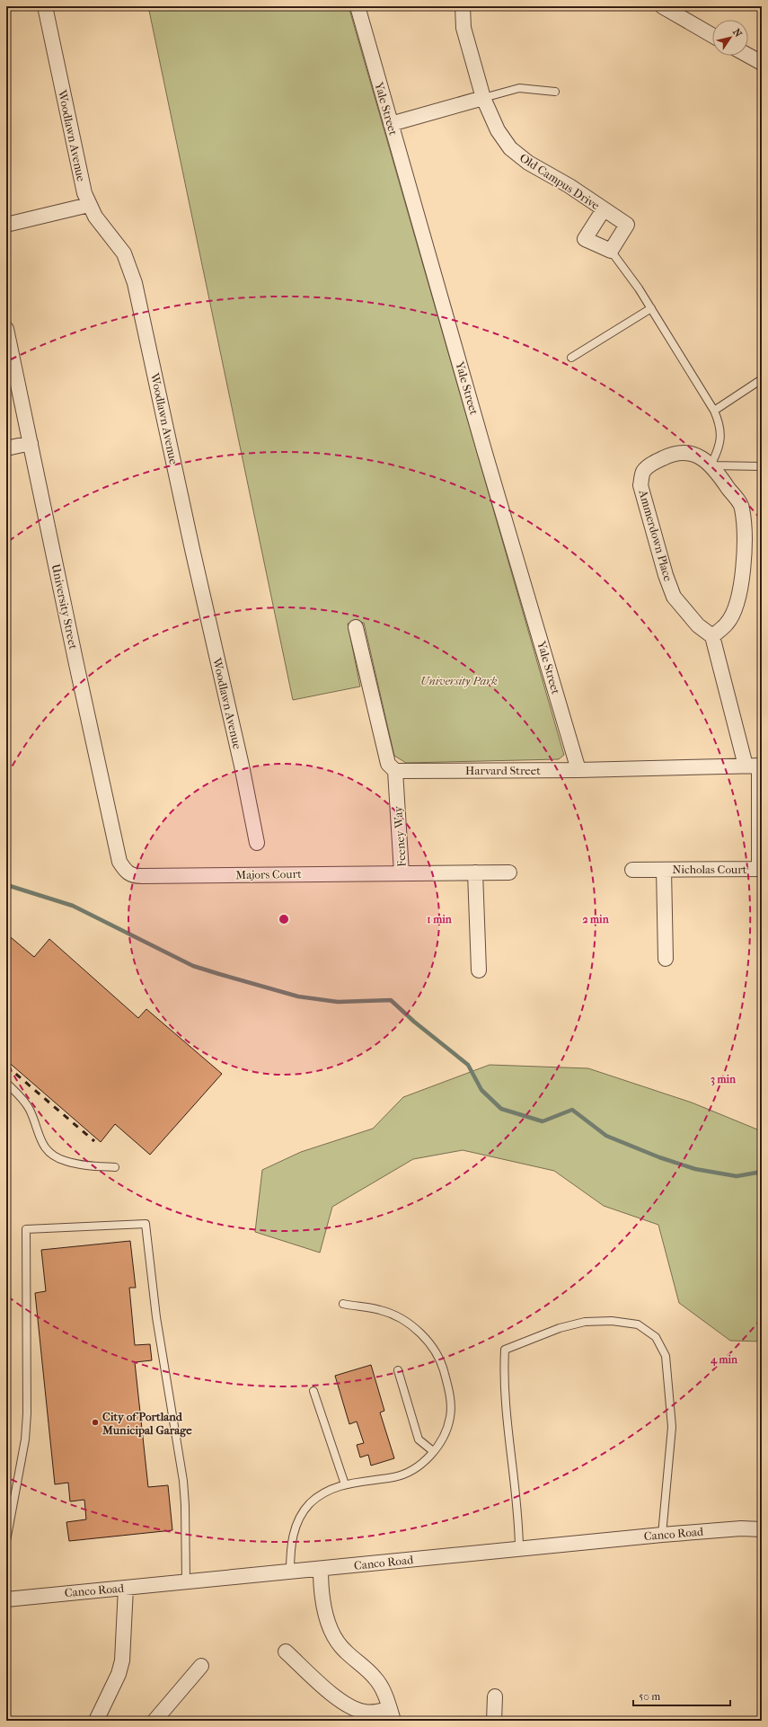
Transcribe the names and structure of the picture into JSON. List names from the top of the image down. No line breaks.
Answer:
{"streets":{"street":["Yale Street","Woodlawn Avenue","Old Campus Drive","Ammerdown Place","University Street","Harvard Street","Feeney Way","Nicholas Court","Majors Court","Canco Road"]},"crossings":[["Yale Street","Harvard Street"],["University Street","Majors Court"],["Harvard Street","Feeney Way"],["Harvard Street","Nicholas Court"],["Feeney Way","Majors Court"]],"parks":["University Park"],"places":["City of Portland Municipal Garage"],"scale_bar":"50 m","north":"top right","rings":["1 min","2 min","3 min","4 min"]}
